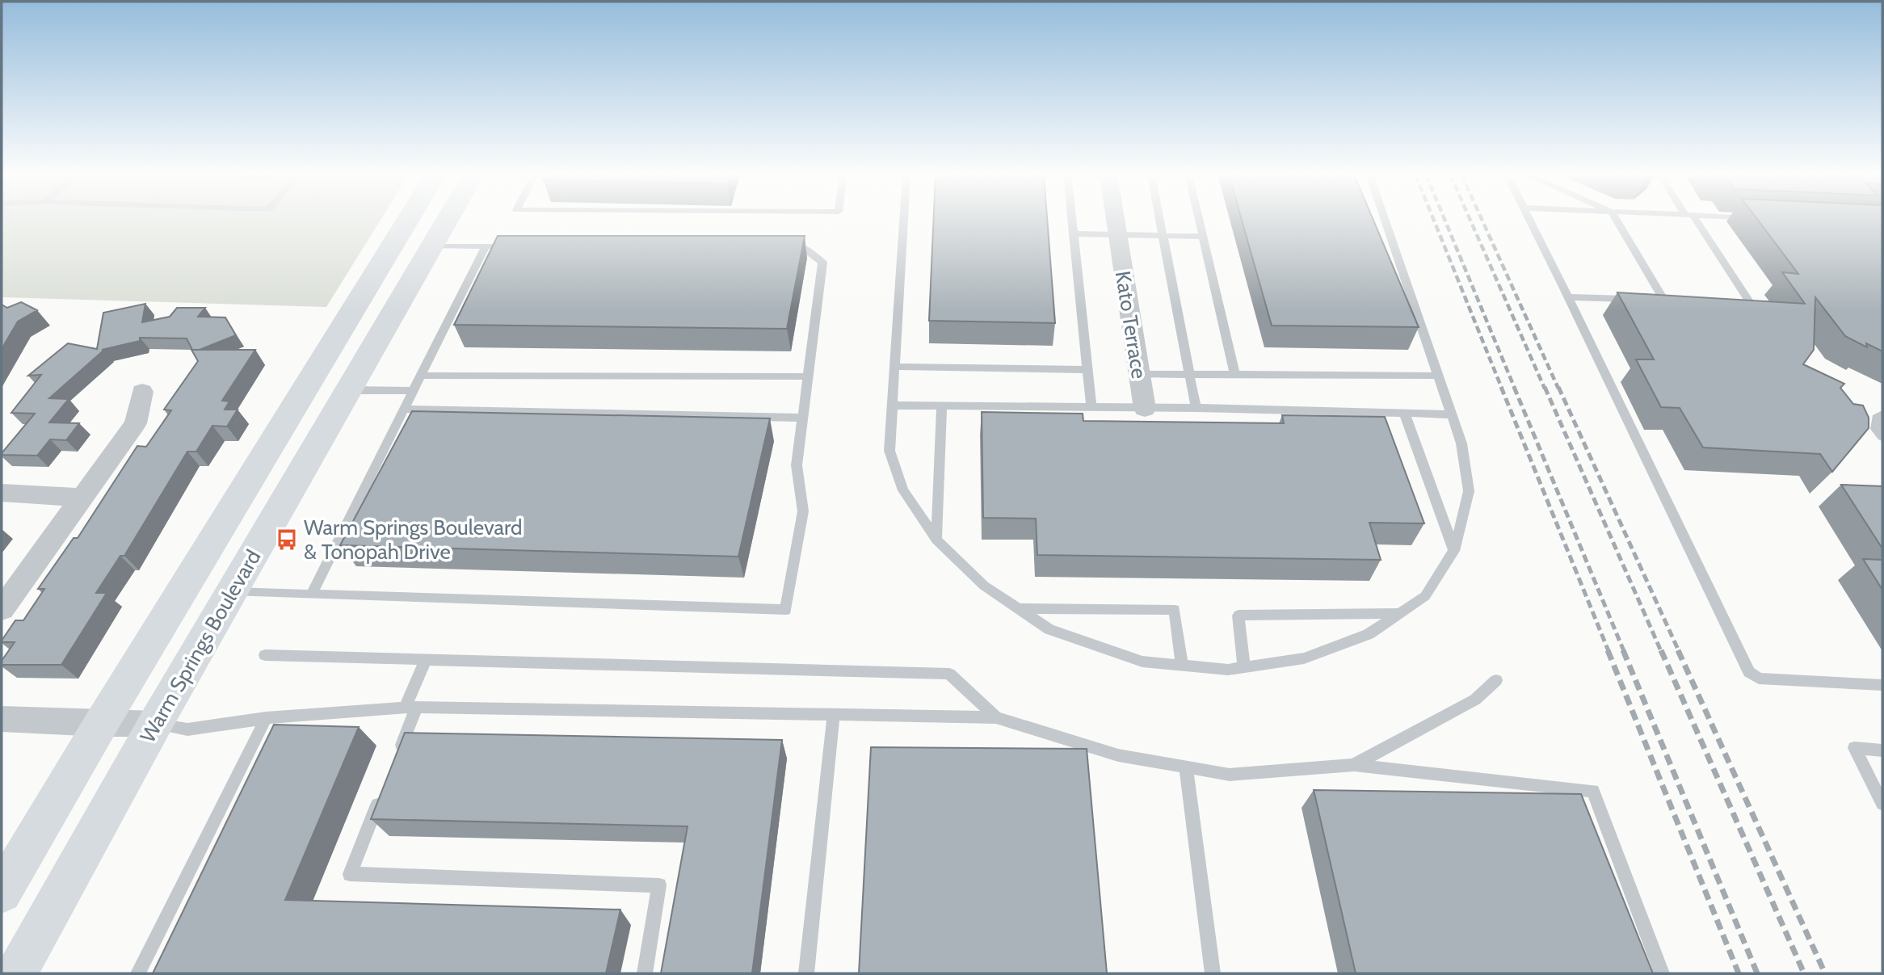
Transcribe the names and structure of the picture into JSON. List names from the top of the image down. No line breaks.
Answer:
{"streets":{"main road":["Warm Springs Boulevard"],"street":["Kato Terrace"]},"places":{"bus stop":["Warm Springs Boulevard & Tonopah Drive"]}}
